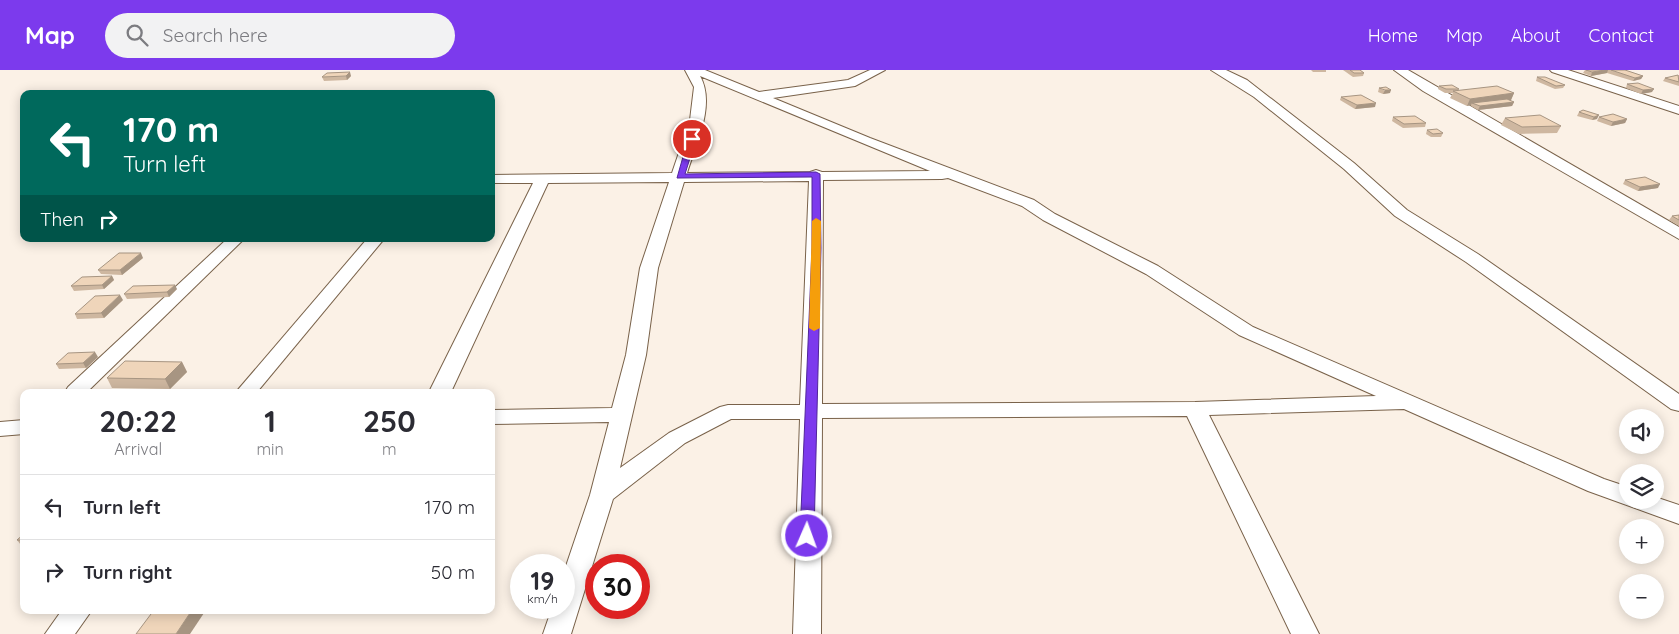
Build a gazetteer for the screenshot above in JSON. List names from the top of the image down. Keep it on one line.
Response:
{"page":{"header":"Map","search":"Search here","nav":["Home","Map","About","Contact"],"turn":["170 m","Turn left"],"then":"Then","eta":["20:22","Arrival","1","min","250","m"],"map_buttons":["+","−"],"list":[{"name":"Turn left","value":"170 m"},{"name":"Turn right","value":"50 m"}],"speed":"19 km/h","limit":"30"}}
